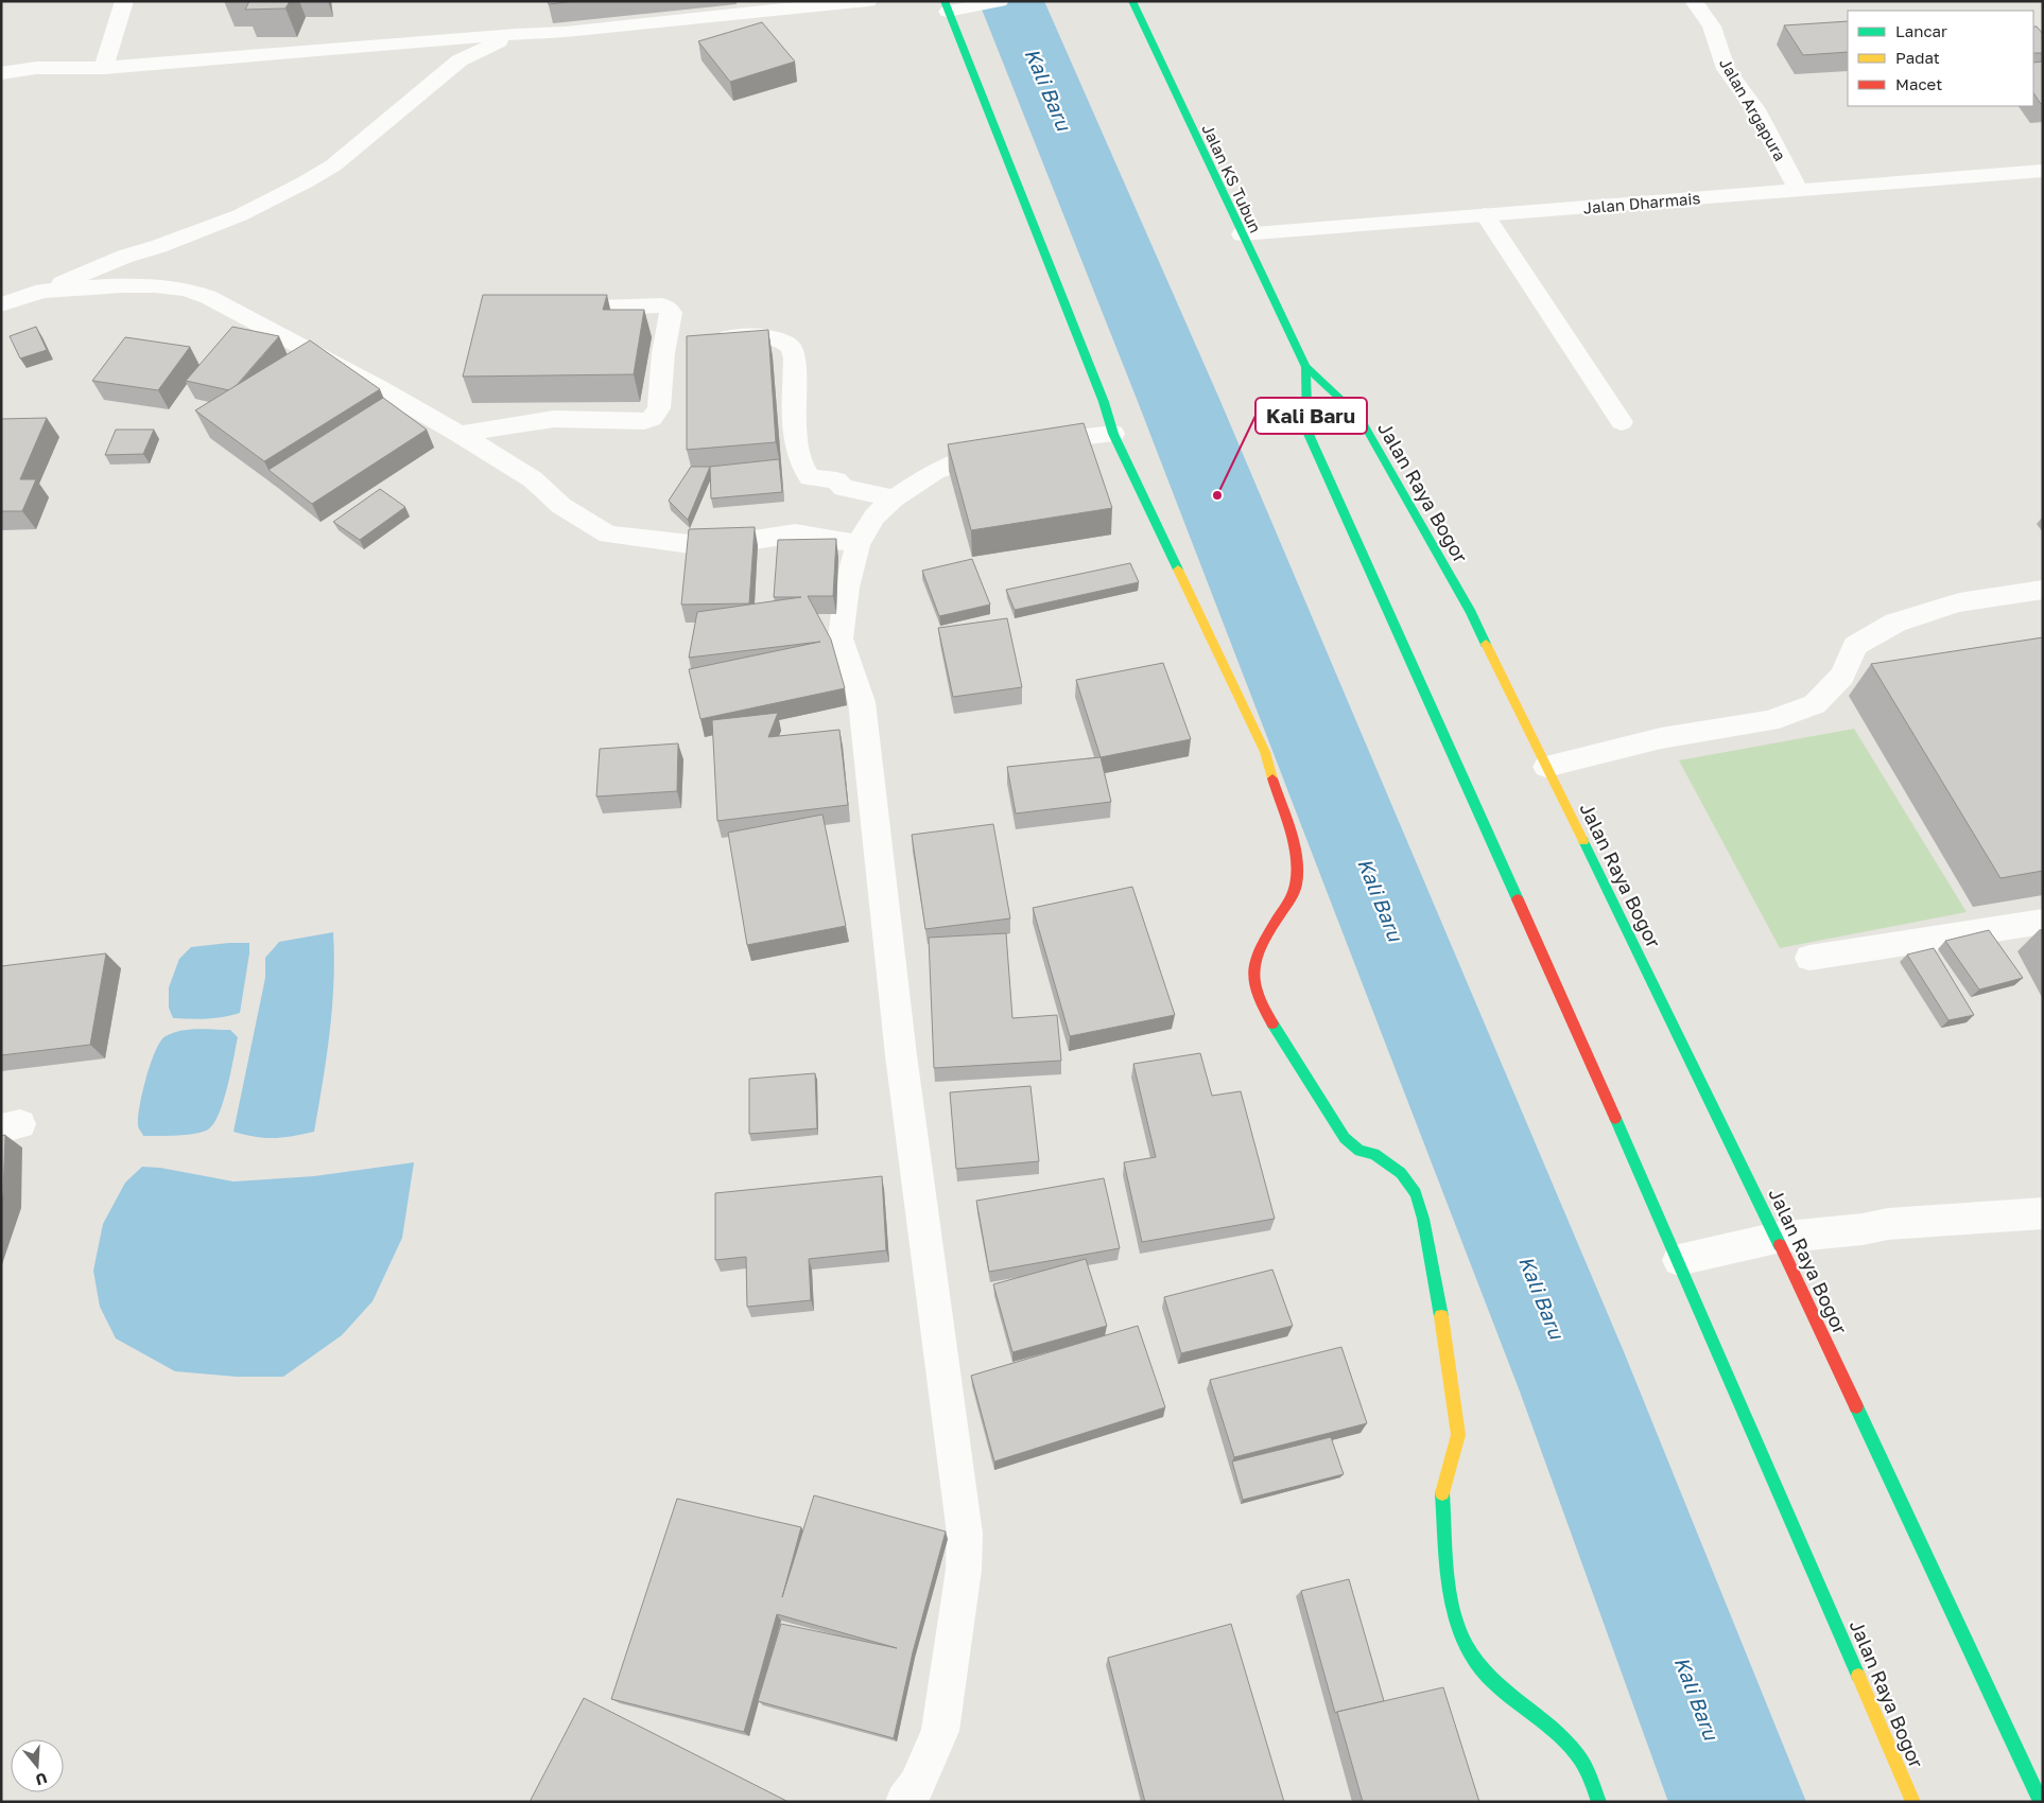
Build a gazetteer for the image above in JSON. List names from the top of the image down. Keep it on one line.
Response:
{"streets":{"main road":["Jalan KS Tubun","Jalan Raya Bogor"],"street":["Jalan Argapura","Jalan Dharmais"]},"crossings":[["Jalan Argapura","Jalan Dharmais"],["Jalan KS Tubun","Jalan Dharmais"],["Jalan KS Tubun","Jalan Raya Bogor"]],"water":["Kali Baru"],"places":["Kali Baru"],"legend":["Lancar","Padat","Macet"],"north":"bottom"}
